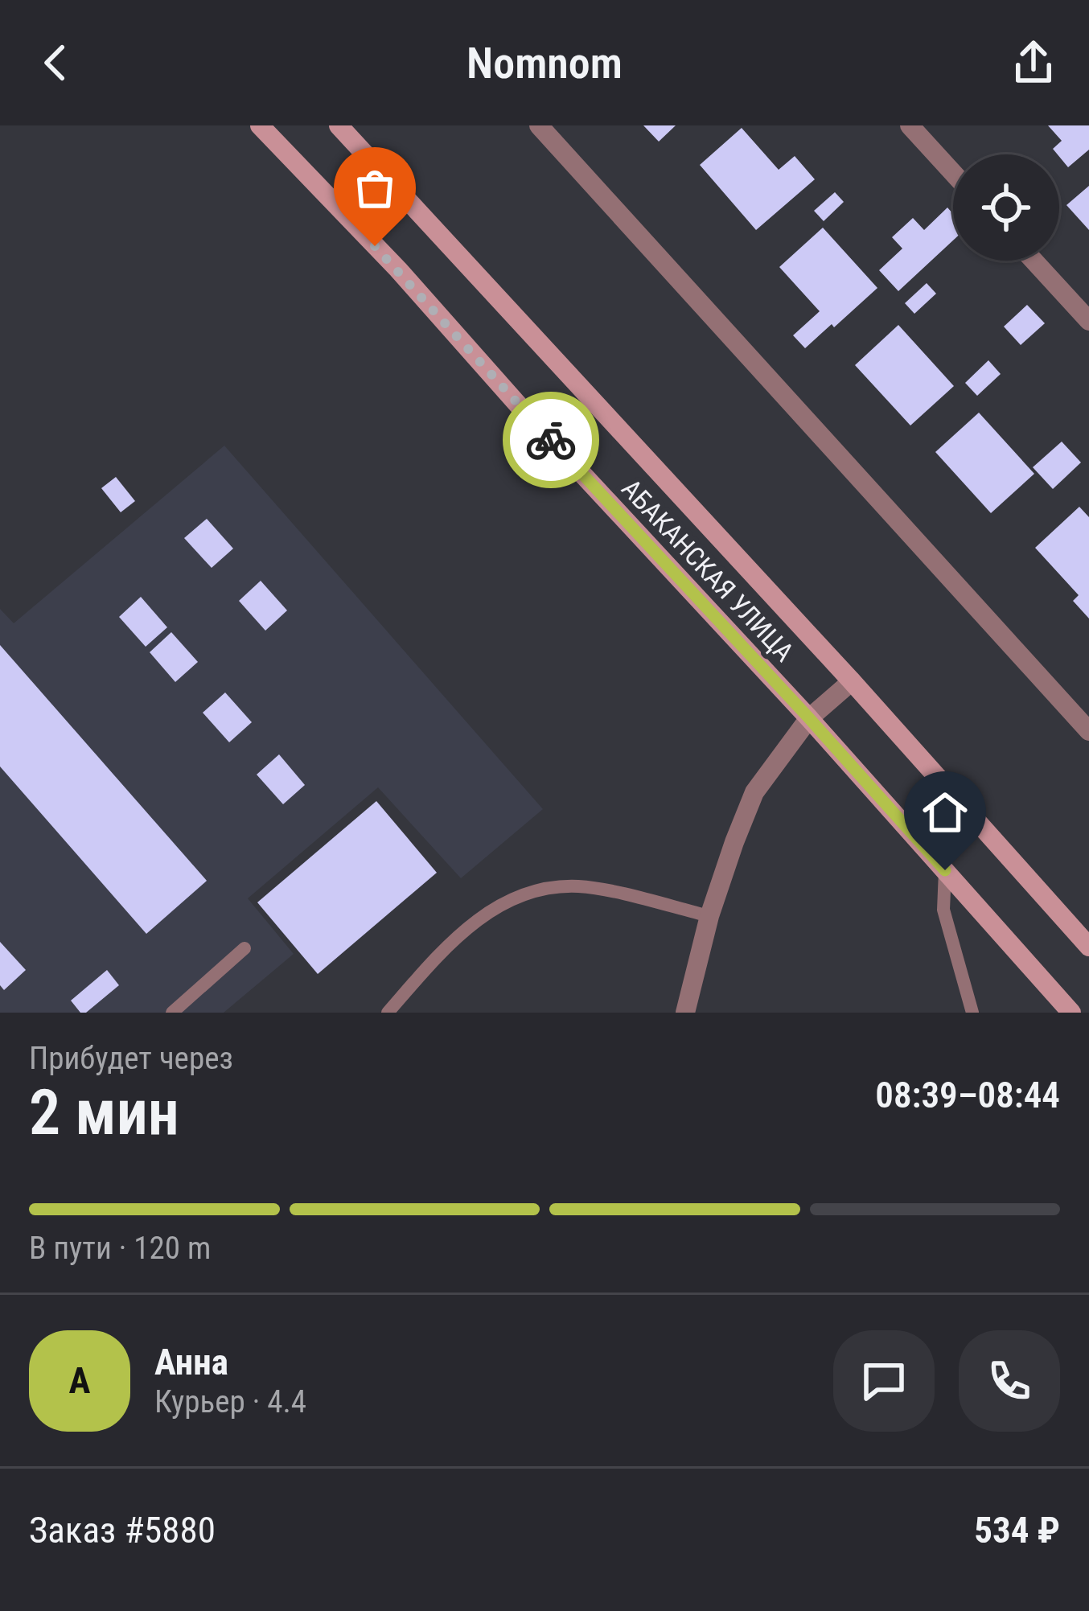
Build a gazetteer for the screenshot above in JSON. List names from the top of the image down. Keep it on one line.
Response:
{"streets":{"main road":["АБАКАНСКАЯ УЛИЦА"]},"page":{"header":"Nomnom","heading":["2 мин","Прибудет через","08:39–08:44"],"panel":["Анна","Курьер · 4.4","Заказ #5880","534 ₽"],"bar":"В пути · 120 m","round":"А"}}
